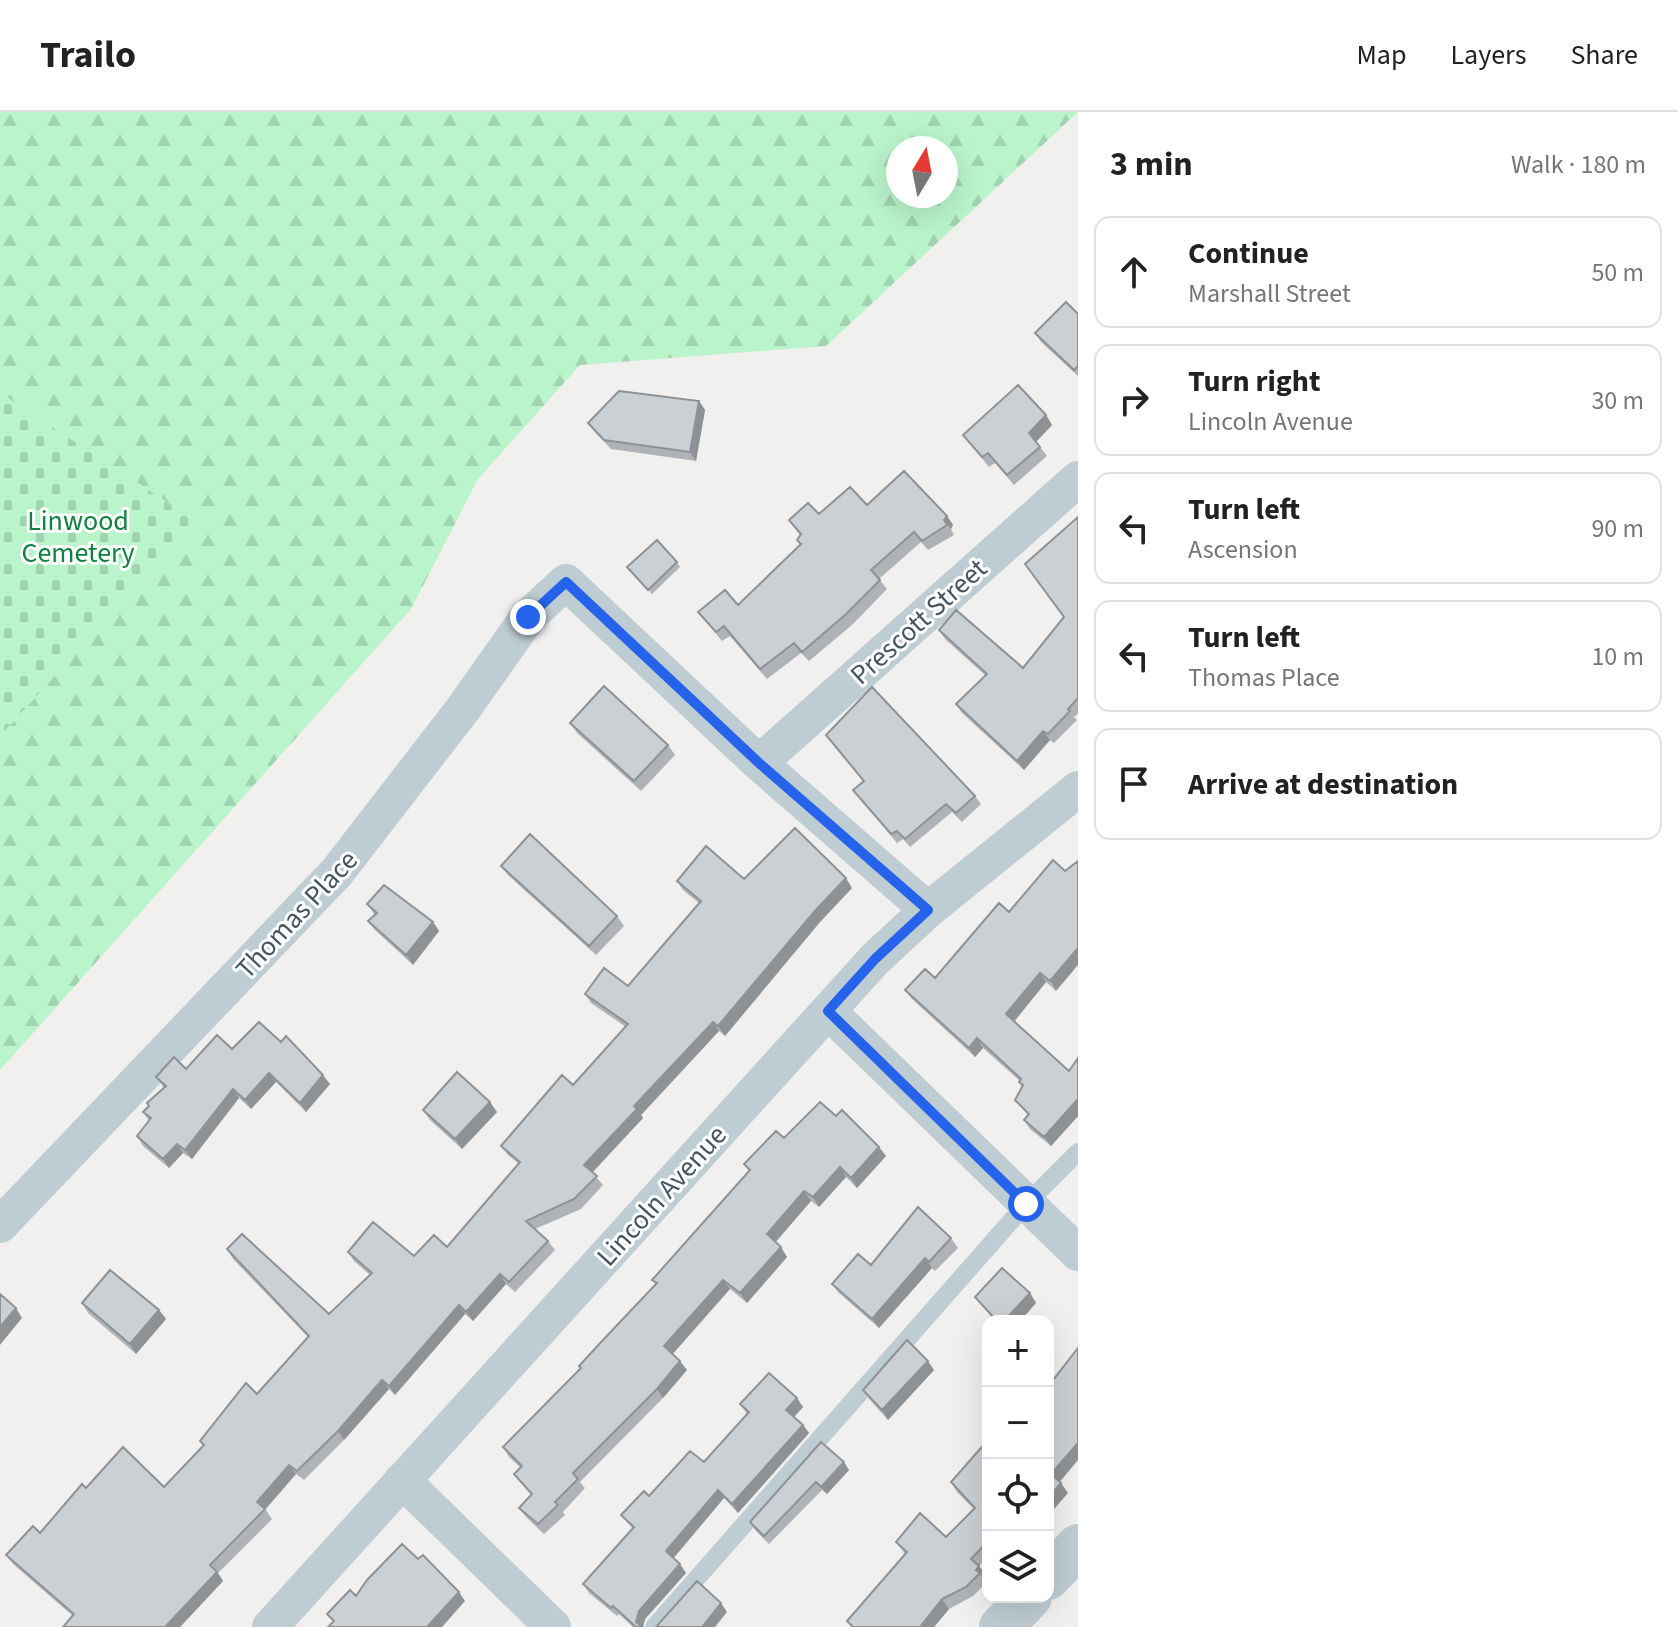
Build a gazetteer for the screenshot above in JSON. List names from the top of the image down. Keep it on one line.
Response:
{"streets":{"street":["Prescott Street","Thomas Place","Lincoln Avenue"]},"crossings":[["Prescott Street","Thomas Place"]],"parks":["Linwood Cemetery"],"north":"top","page":{"header":"Trailo","nav":["Map","Layers","Share"],"heading":["3 min","Walk · 180 m"],"list":[["Continue","Marshall Street","50 m"],["Turn right","Lincoln Avenue","30 m"],["Turn left","Ascension","90 m"],["Turn left","Thomas Place","10 m"],"Arrive at destination"],"map_buttons":["+","−"]}}
